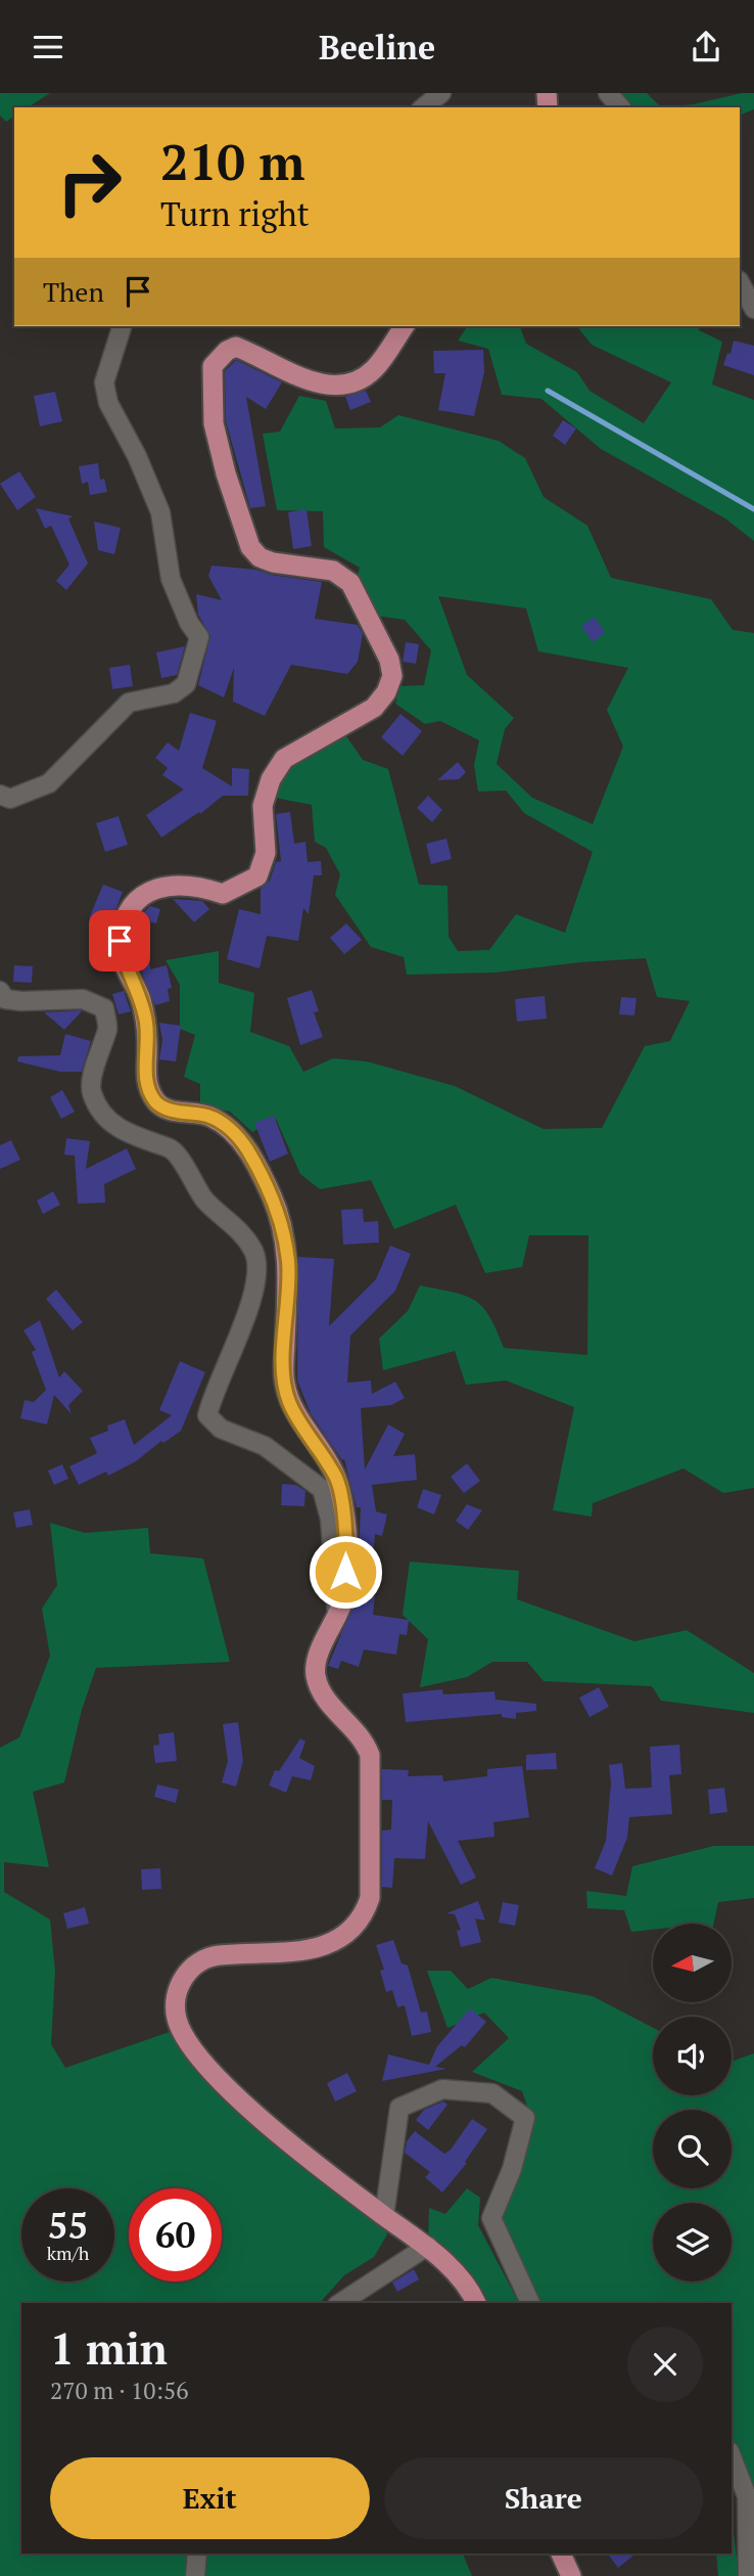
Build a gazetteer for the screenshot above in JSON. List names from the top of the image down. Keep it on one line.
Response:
{"north":"left","page":{"header":"Beeline","turn":["210 m","Turn right"],"then":"Then","speed":"55 km/h","limit":"60","heading":["1 min","270 m · 10:56"],"buttons":["Exit","Share"]}}
